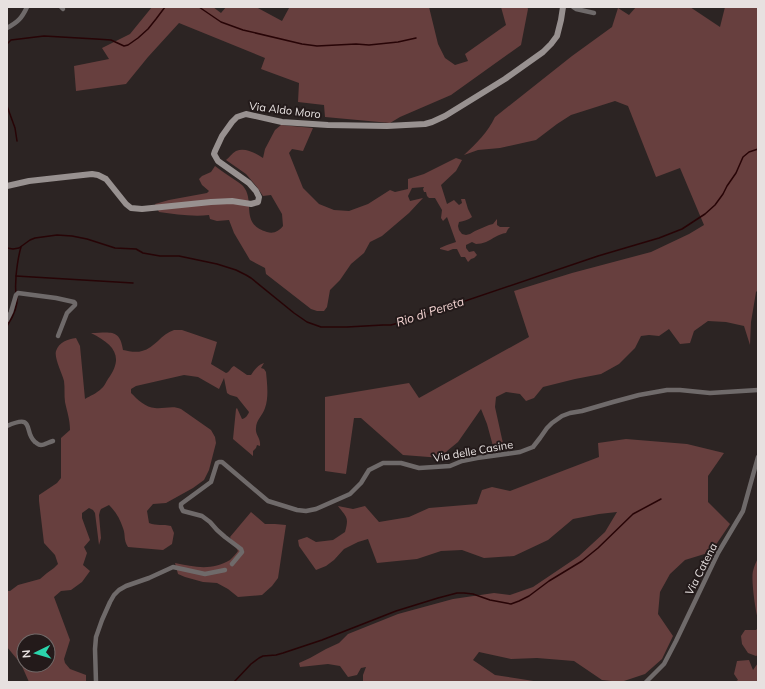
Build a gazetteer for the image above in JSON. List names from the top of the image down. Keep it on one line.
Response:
{"streets":{"main road":["Via Aldo Moro"],"street":["Via delle Casine","Via Catena"]},"water":["Rio di Pereta"],"north":"left"}
